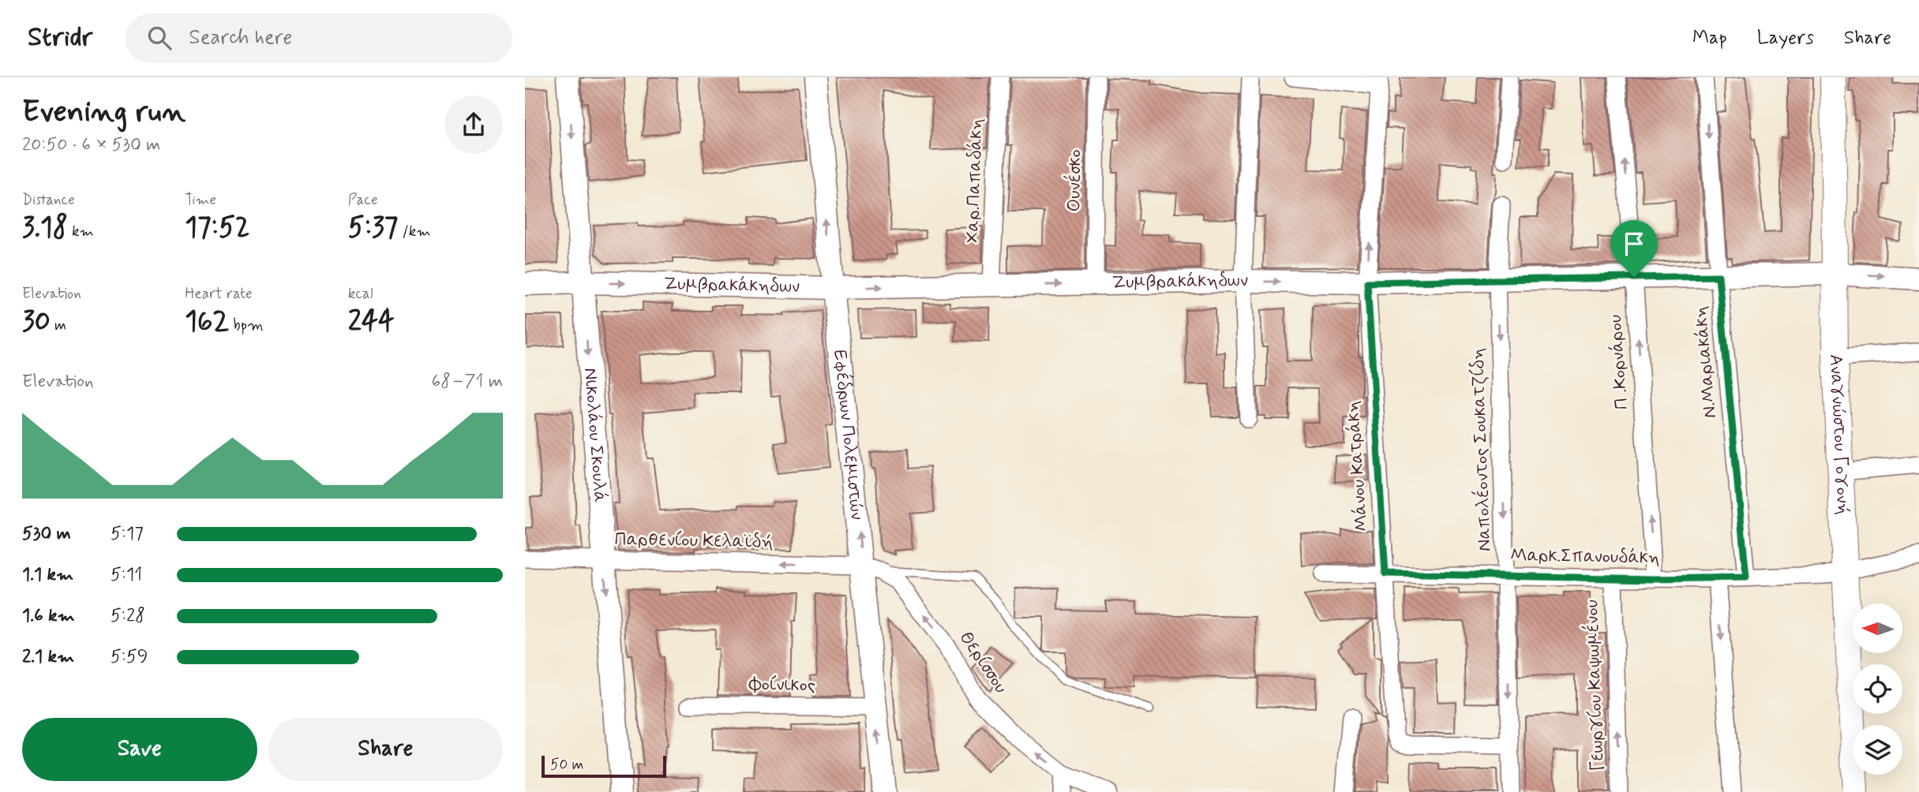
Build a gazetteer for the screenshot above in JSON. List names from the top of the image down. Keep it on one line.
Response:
{"streets":{"main road":["Αναγνώστου Γογονή"],"street":["Χαρ.Παπαδάκη","Ουνέσκο","Ζυμβρακάκηδων","Π .Κορνάρου","Ν.Μαριακάκη","Νικολάου Σκουλά","Εφέδρων Πολεμιστών","Ναπολέοντος Σουκατζίδη","Μάνου Κατράκη","Παρθενίου Κελαϊδή","Μαρκ.Σπανουδάκη","Θερίσσου","Φοίνικος","Γεωργίου Καψωμένου"]},"crossings":[["Χαρ.Παπαδάκη","Ζυμβρακάκηδων"],["Ουνέσκο","Ζυμβρακάκηδων"],["Ζυμβρακάκηδων","Π .Κορνάρου"],["Ζυμβρακάκηδων","Ν.Μαριακάκη"],["Ζυμβρακάκηδων","Νικολάου Σκουλά"],["Ζυμβρακάκηδων","Εφέδρων Πολεμιστών"],["Ζυμβρακάκηδων","Αναγνώστου Γογονή"],["Ζυμβρακάκηδων","Ναπολέοντος Σουκατζίδη"],["Ζυμβρακάκηδων","Μάνου Κατράκη"],["Π .Κορνάρου","Μαρκ.Σπανουδάκη"],["Ν.Μαριακάκη","Μαρκ.Σπανουδάκη"],["Νικολάου Σκουλά","Παρθενίου Κελαϊδή"],["Εφέδρων Πολεμιστών","Παρθενίου Κελαϊδή"],["Εφέδρων Πολεμιστών","Θερίσσου"],["Εφέδρων Πολεμιστών","Φοίνικος"],["Αναγνώστου Γογονή","Μαρκ.Σπανουδάκη"],["Ναπολέοντος Σουκατζίδη","Μάνου Κατράκη"],["Ναπολέοντος Σουκατζίδη","Μαρκ.Σπανουδάκη"],["Μάνου Κατράκη","Μαρκ.Σπανουδάκη"],["Παρθενίου Κελαϊδή","Θερίσσου"],["Μαρκ.Σπανουδάκη","Γεωργίου Καψωμένου"]],"one_way":["Ζυμβρακάκηδων","Π .Κορνάρου","Ν.Μαριακάκη","Νικολάου Σκουλά","Εφέδρων Πολεμιστών","Ναπολέοντος Σουκατζίδη","Παρθενίου Κελαϊδή","Θερίσσου"],"scale_bar":"50 m","north":"left","page":{"header":"Stridr","search":"Search here","nav":["Map","Layers","Share"],"heading":["Evening run","20:50 · 6 × 530 m"],"stats":[["Distance","3.18 km"],["Time","17:52"],["Pace","5:37 /km"],["Elevation","30 m"],["Heart rate","162 bpm"],["kcal","244"]],"chart":["Elevation","68–71 m"],"list":[{"name":"530 m","note":"5:17"},{"name":"1.1 km","note":"5:11"},{"name":"1.6 km","note":"5:28"},{"name":"2.1 km","note":"5:59"}],"buttons":["Save","Share"],"scale":"50 m"}}
